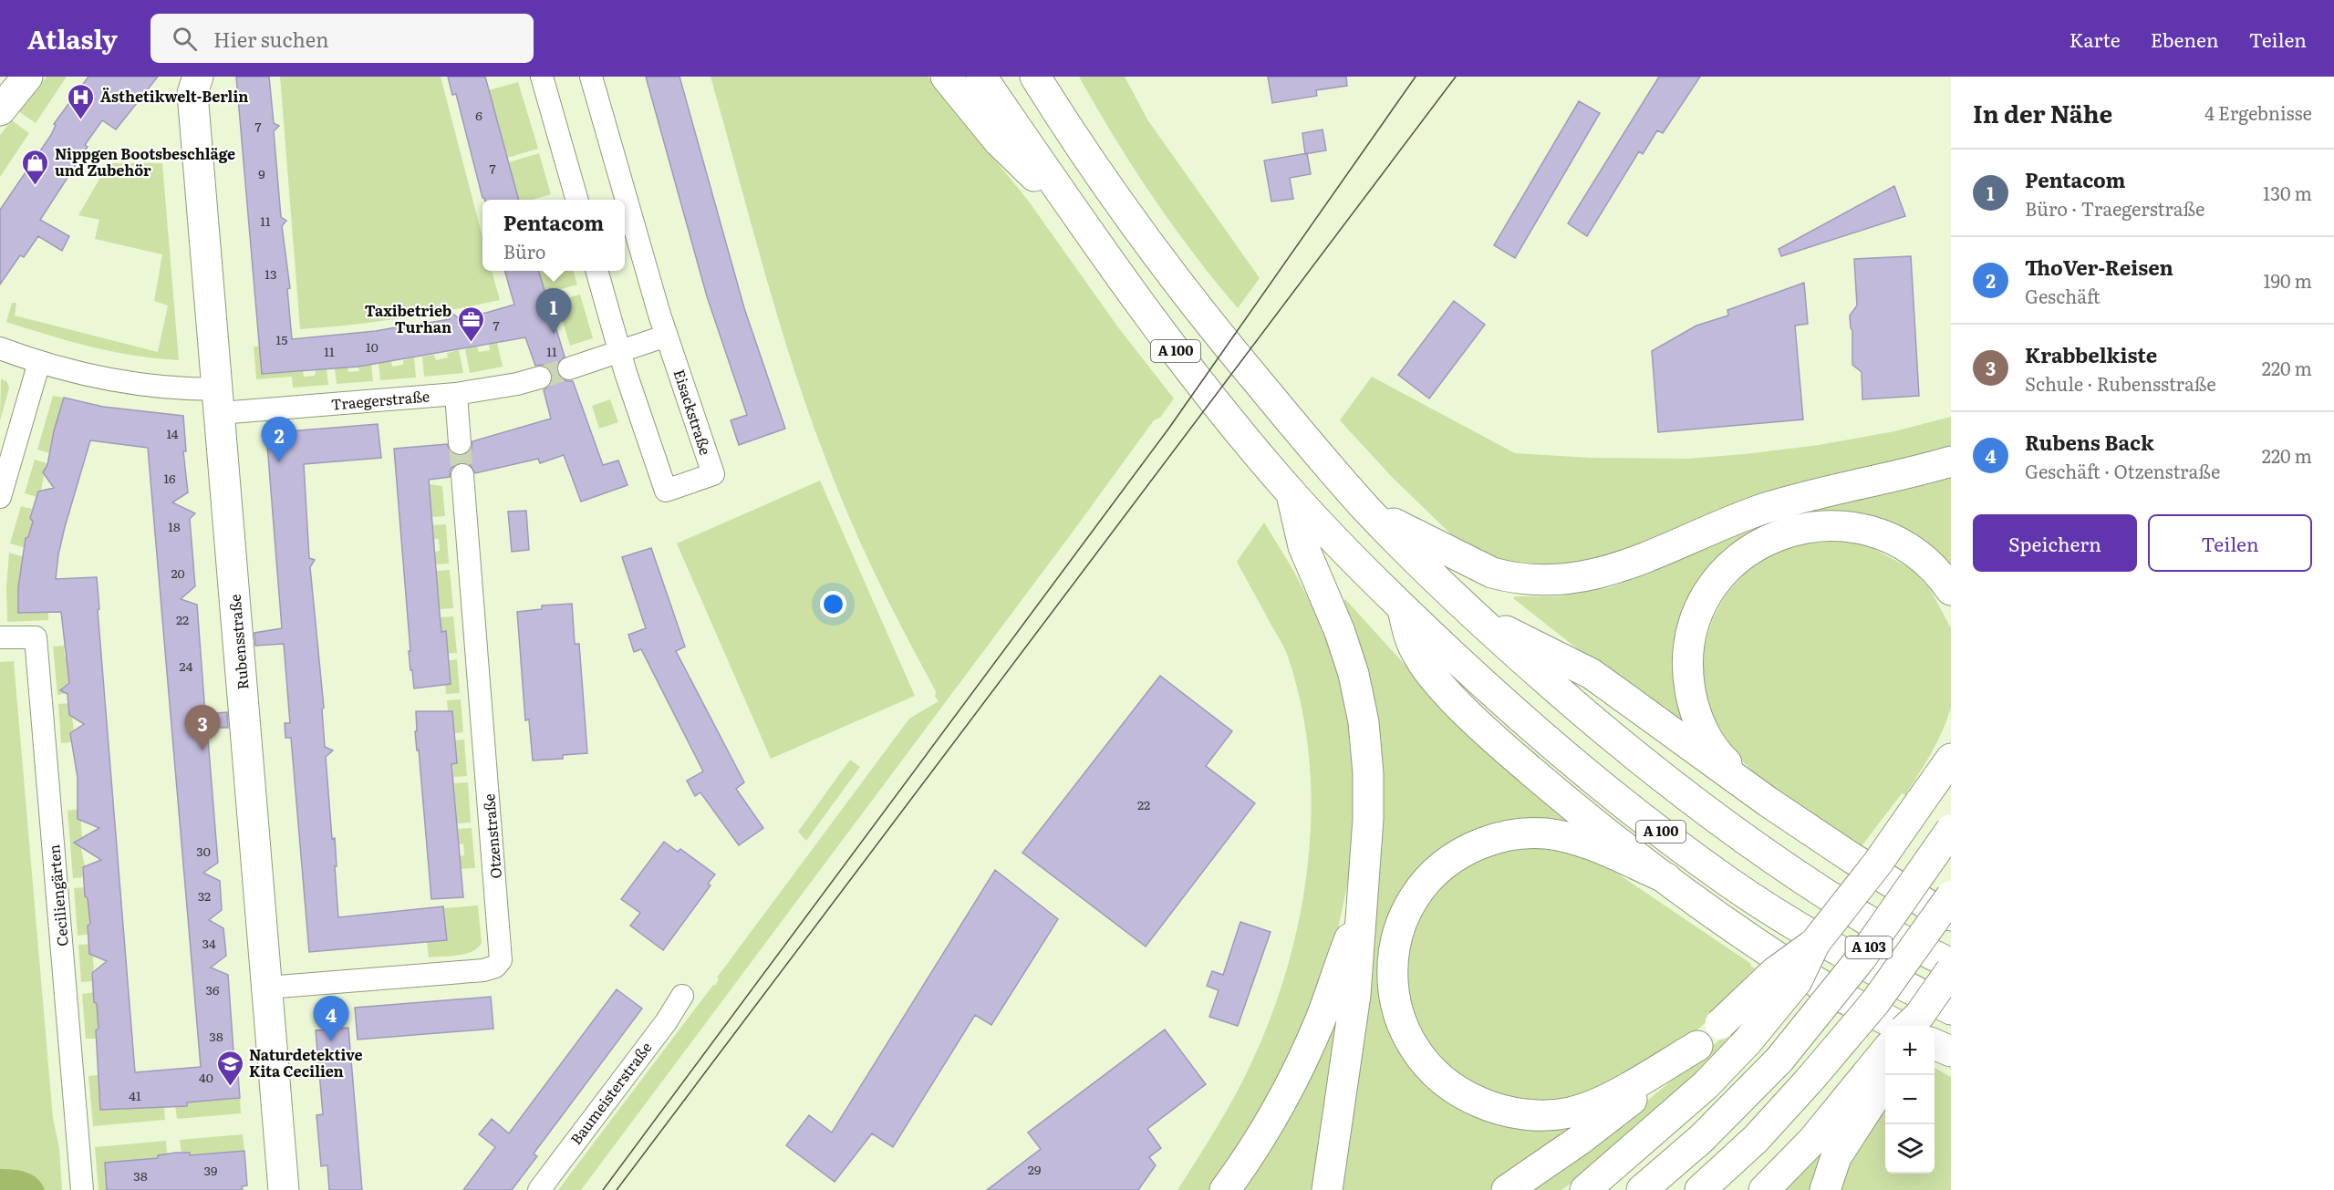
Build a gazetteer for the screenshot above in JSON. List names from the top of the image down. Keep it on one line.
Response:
{"streets":{"main road":["A 100","Rubensstraße","A 103"],"street":["Traegerstraße","Eisackstraße","Otzenstraße","Ceciliengärten","Baumeisterstraße"]},"crossings":[["Traegerstraße","Rubensstraße"],["Rubensstraße","Otzenstraße"]],"places":{"hospital":["Ästhetikwelt-Berlin"],"shop":["Nippgen Bootsbeschläge und Zubehör"],"office":["Taxibetrieb Turhan"],"school or university":["Naturdetektive Kita Cecilien"]},"house_numbers":["6","7","7","9","11","13","7","15","10","11","11","14","16","18","20","22","24","22","30","32","34","36","38","40","41","29","39","38"],"page":{"header":"Atlasly","search":"Hier suchen","nav":["Karte","Ebenen","Teilen"],"heading":["In der Nähe","4 Ergebnisse"],"list":[{"mark":"1","name":"Pentacom","note":"Büro · Traegerstraße","value":"130 m"},{"mark":"2","name":"ThoVer-Reisen","note":"Geschäft","value":"190 m"},{"mark":"3","name":"Krabbelkiste","note":"Schule · Rubensstraße","value":"220 m"},{"mark":"4","name":"Rubens Back","note":"Geschäft · Otzenstraße","value":"220 m"}],"popup":["Pentacom","Büro"],"pins":["1","2","3","4"],"buttons":["Speichern","Teilen"],"map_buttons":["+","−"]}}
